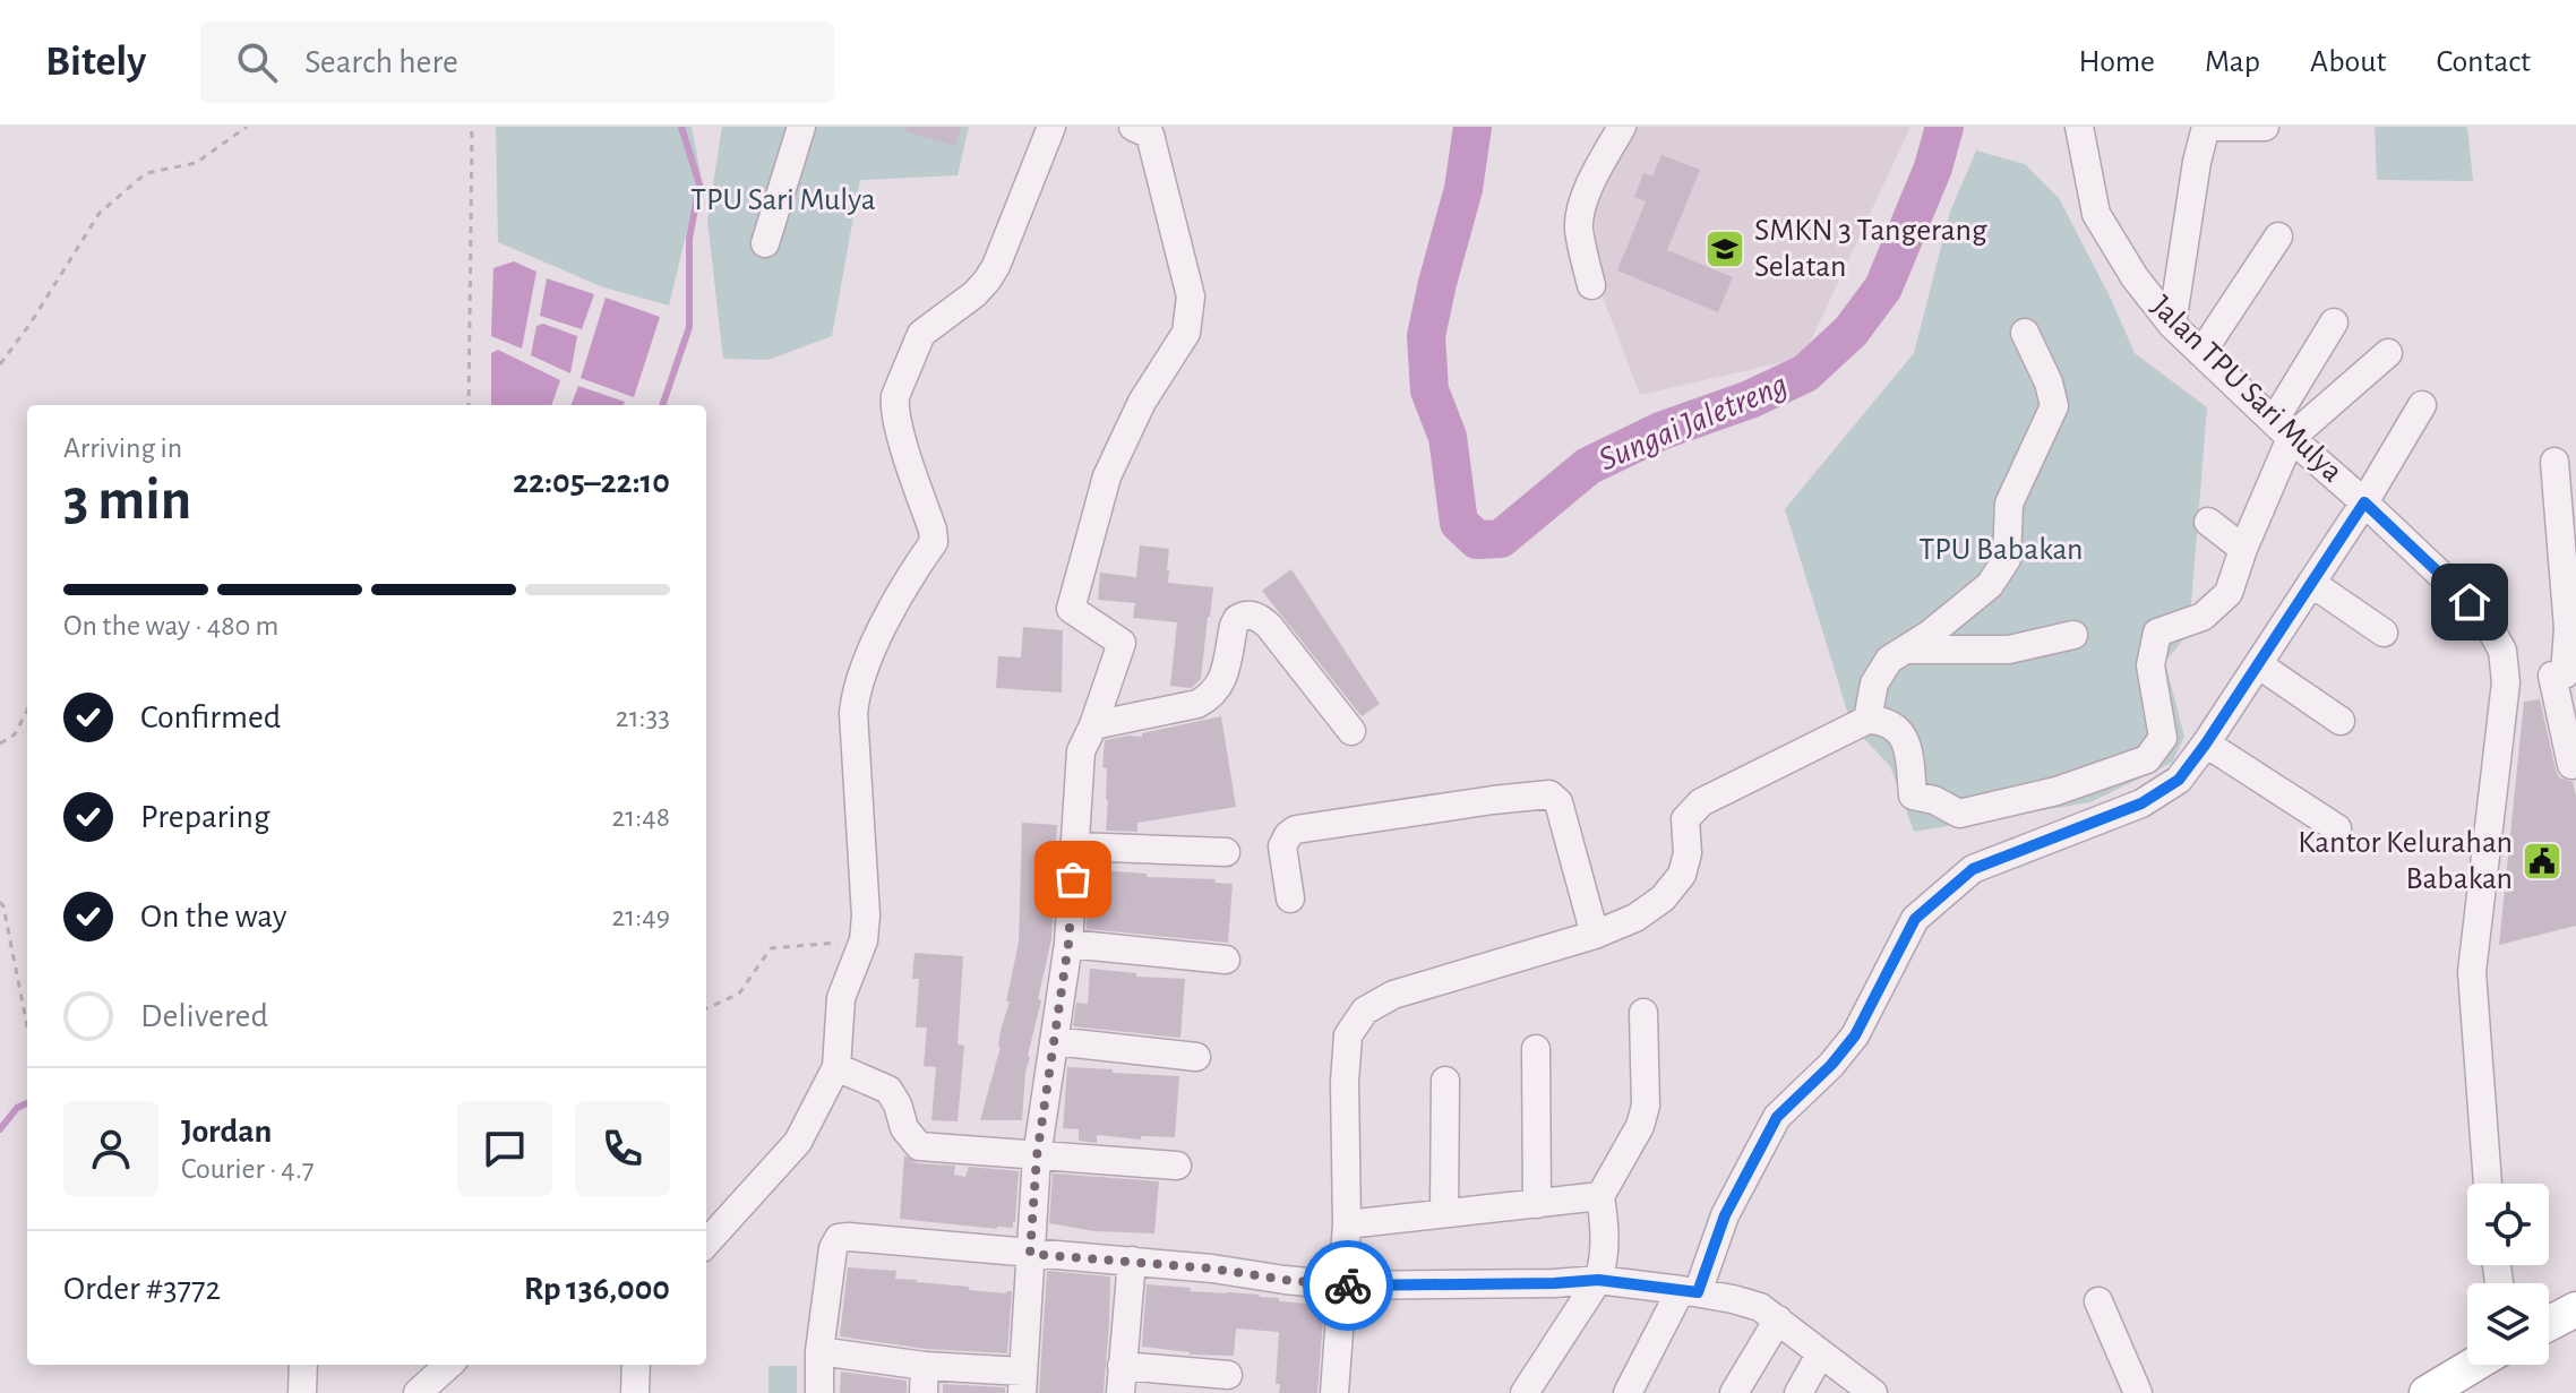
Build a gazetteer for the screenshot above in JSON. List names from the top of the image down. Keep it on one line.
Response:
{"streets":{"street":["Jalan TPU Sari Mulya"]},"water":["Sungai Jaletreng"],"parks":["TPU Sari Mulya","TPU Babakan"],"places":{"school or university":["SMKN 3 Tangerang Selatan"],"public building":["Kantor Kelurahan Babakan"]},"page":{"header":"Bitely","search":"Search here","nav":["Home","Map","About","Contact"],"heading":["3 min","Arriving in","22:05–22:10"],"panel":["Jordan","Courier · 4.7","Order #3772","Rp 136,000"],"bar":"On the way · 480 m","list":[["Confirmed","21:33"],["Preparing","21:48"],["On the way","21:49"],"Delivered"]}}
